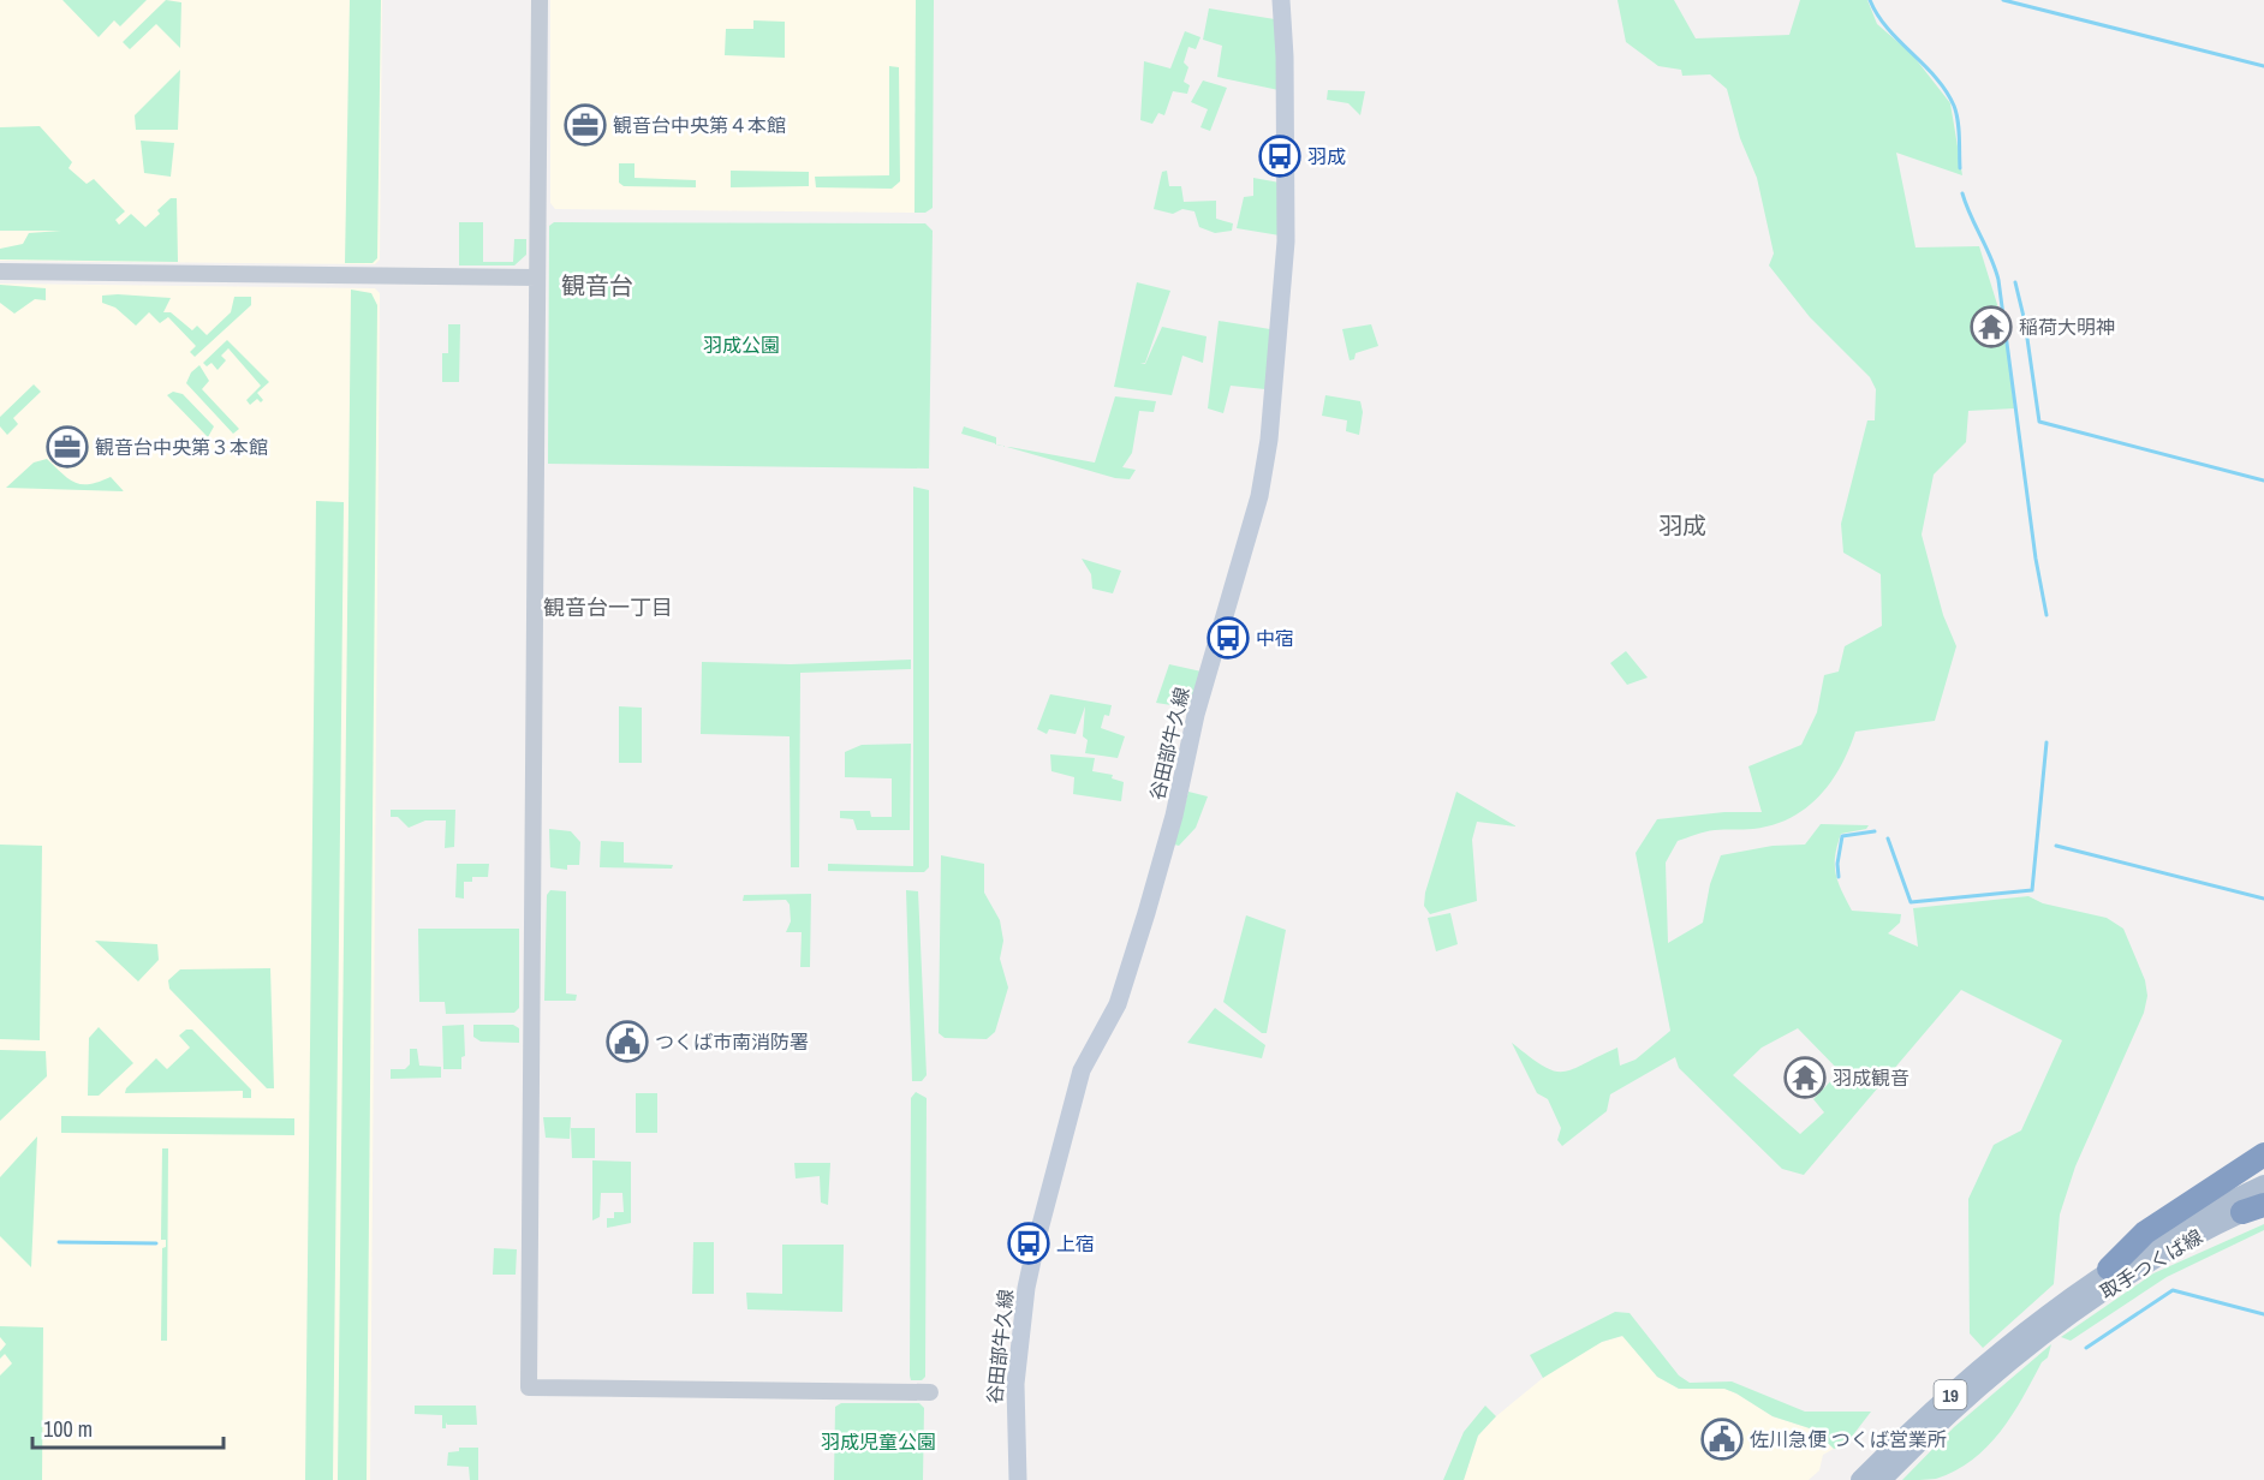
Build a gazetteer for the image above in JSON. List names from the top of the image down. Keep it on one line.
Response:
{"streets":{"main road":["谷田部牛久線","取手つくば線","19"]},"districts":["観音台","羽成","観音台一丁目"],"parks":["羽成公園","羽成児童公園"],"places":{"office":["観音台中央第４本館","観音台中央第３本館"],"bus stop":["羽成","中宿","上宿"],"temple":["稲荷大明神","羽成観音"],"public building":["つくば市南消防署","佐川急便 つくば営業所"]},"scale_bar":"100 m"}
